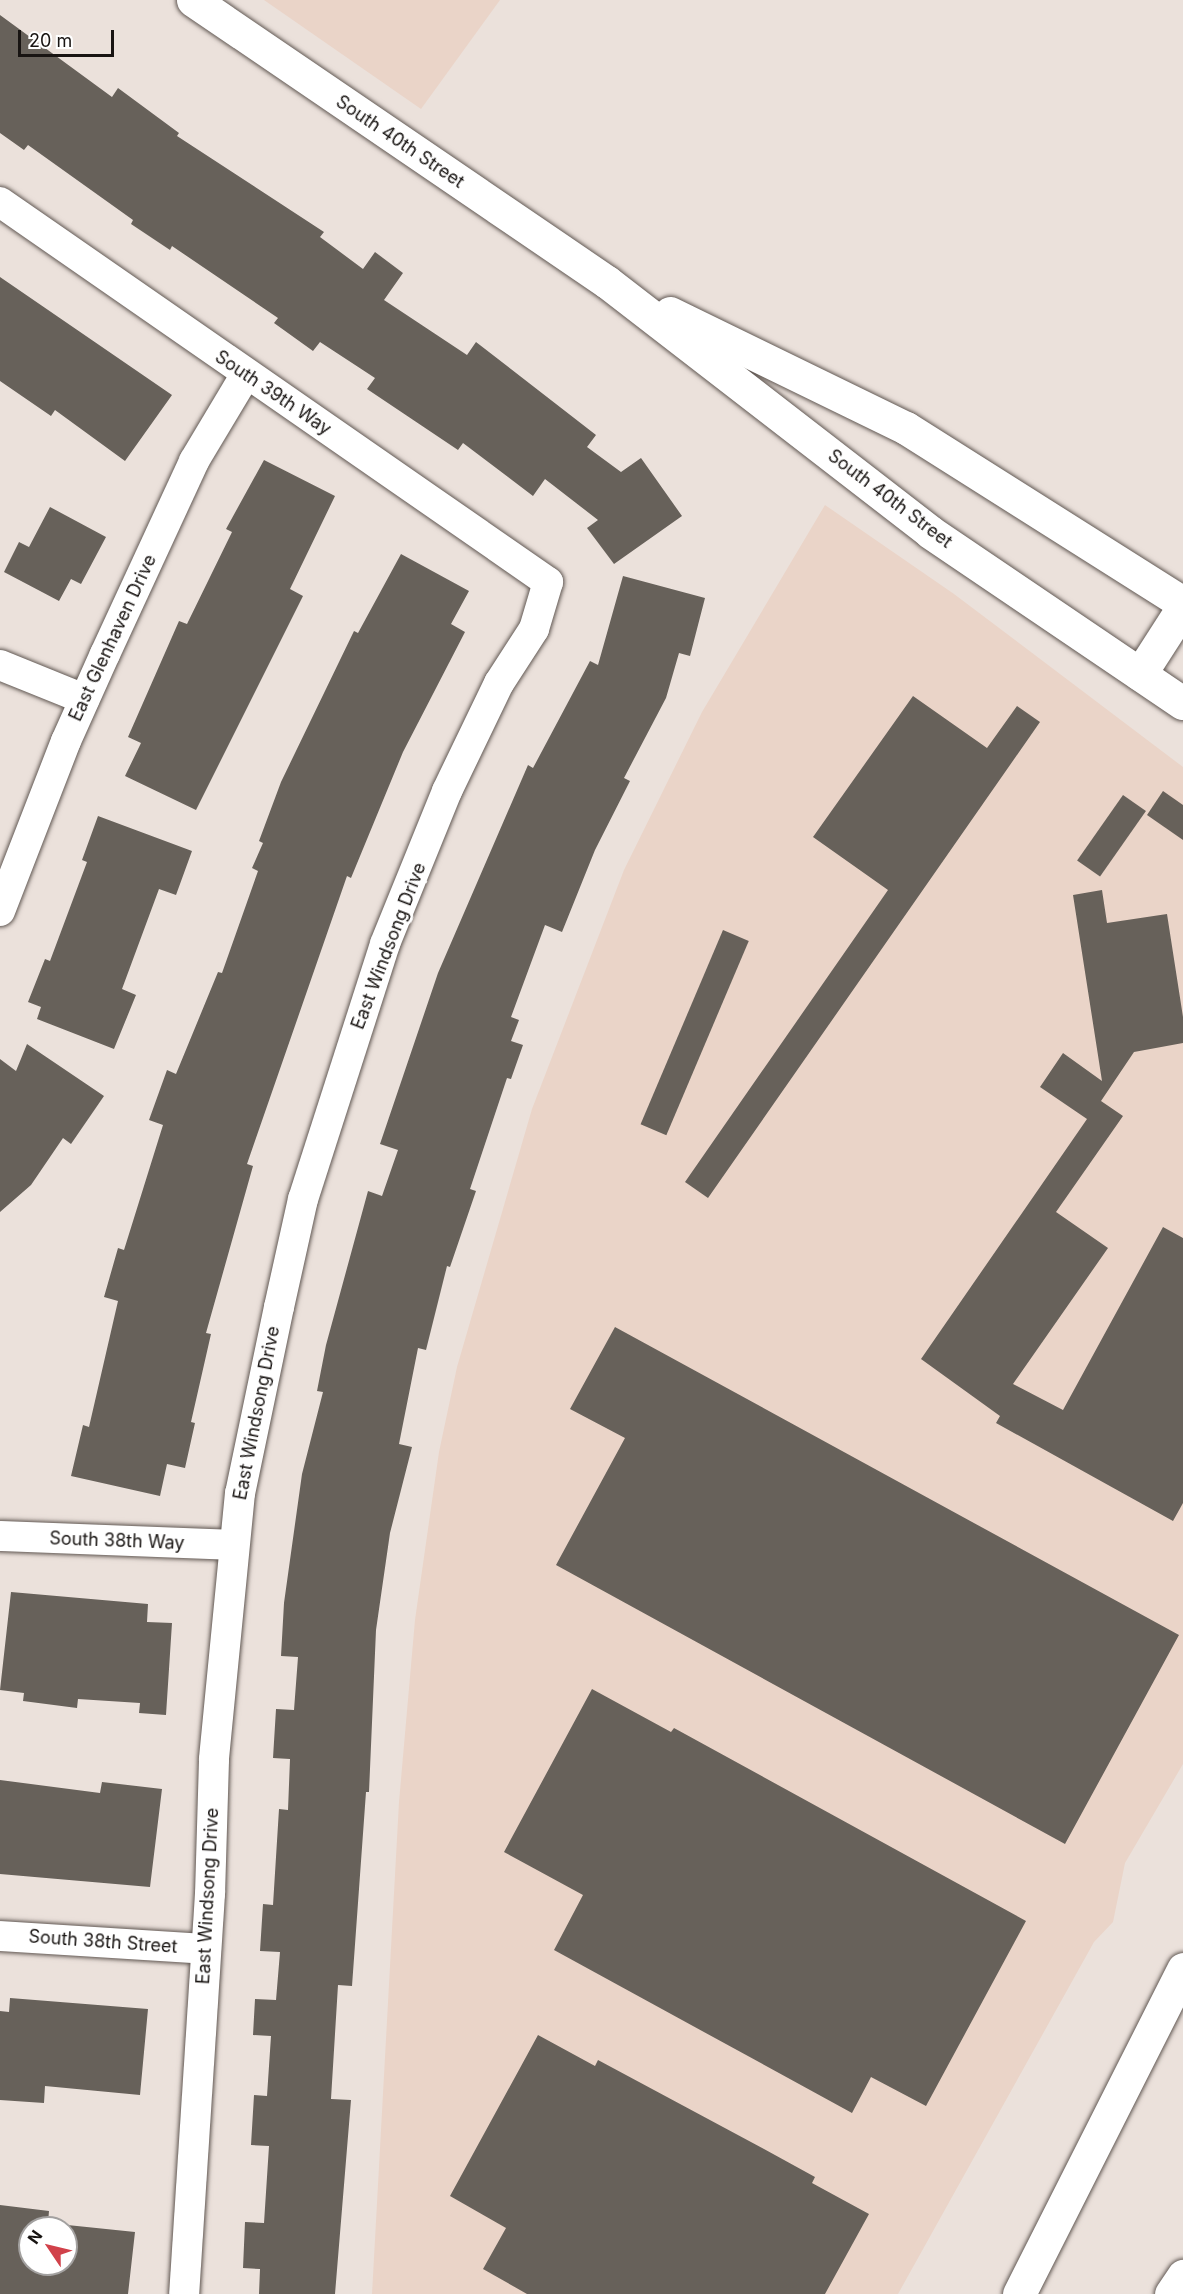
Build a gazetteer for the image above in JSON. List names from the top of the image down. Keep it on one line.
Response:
{"streets":{"main road":["South 40th Street"],"street":["South 39th Way","East Glenhaven Drive","East Windsong Drive","South 38th Way","South 38th Street"]},"crossings":[["South 39th Way","East Glenhaven Drive"],["South 39th Way","East Windsong Drive"],["East Windsong Drive","South 38th Way"],["East Windsong Drive","South 38th Street"]],"scale_bar":"20 m","north":"top left"}
